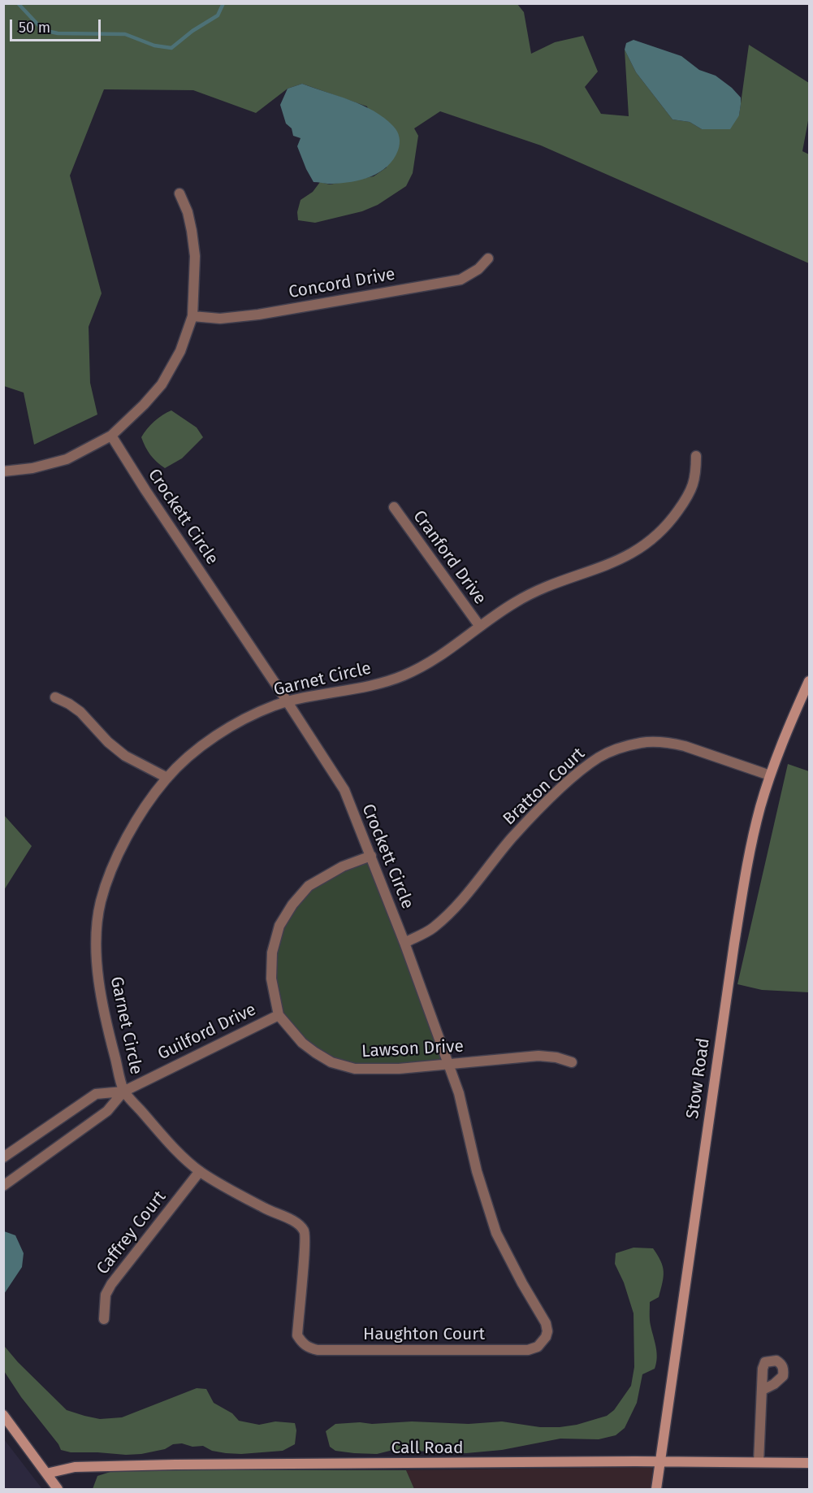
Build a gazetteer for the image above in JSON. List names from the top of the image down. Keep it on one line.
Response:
{"streets":{"street":["Concord Drive","Crockett Circle","Cranford Drive","Garnet Circle","Bratton Court","Guilford Drive","Lawson Drive","Stow Road","Caffrey Court","Haughton Court","Call Road"]},"crossings":[["Crockett Circle","Garnet Circle"],["Crockett Circle","Bratton Court"],["Crockett Circle","Lawson Drive"],["Crockett Circle","Haughton Court"],["Cranford Drive","Garnet Circle"],["Garnet Circle","Guilford Drive"],["Garnet Circle","Caffrey Court"],["Garnet Circle","Haughton Court"],["Bratton Court","Stow Road"],["Guilford Drive","Lawson Drive"],["Stow Road","Call Road"]],"scale_bar":"50 m"}
